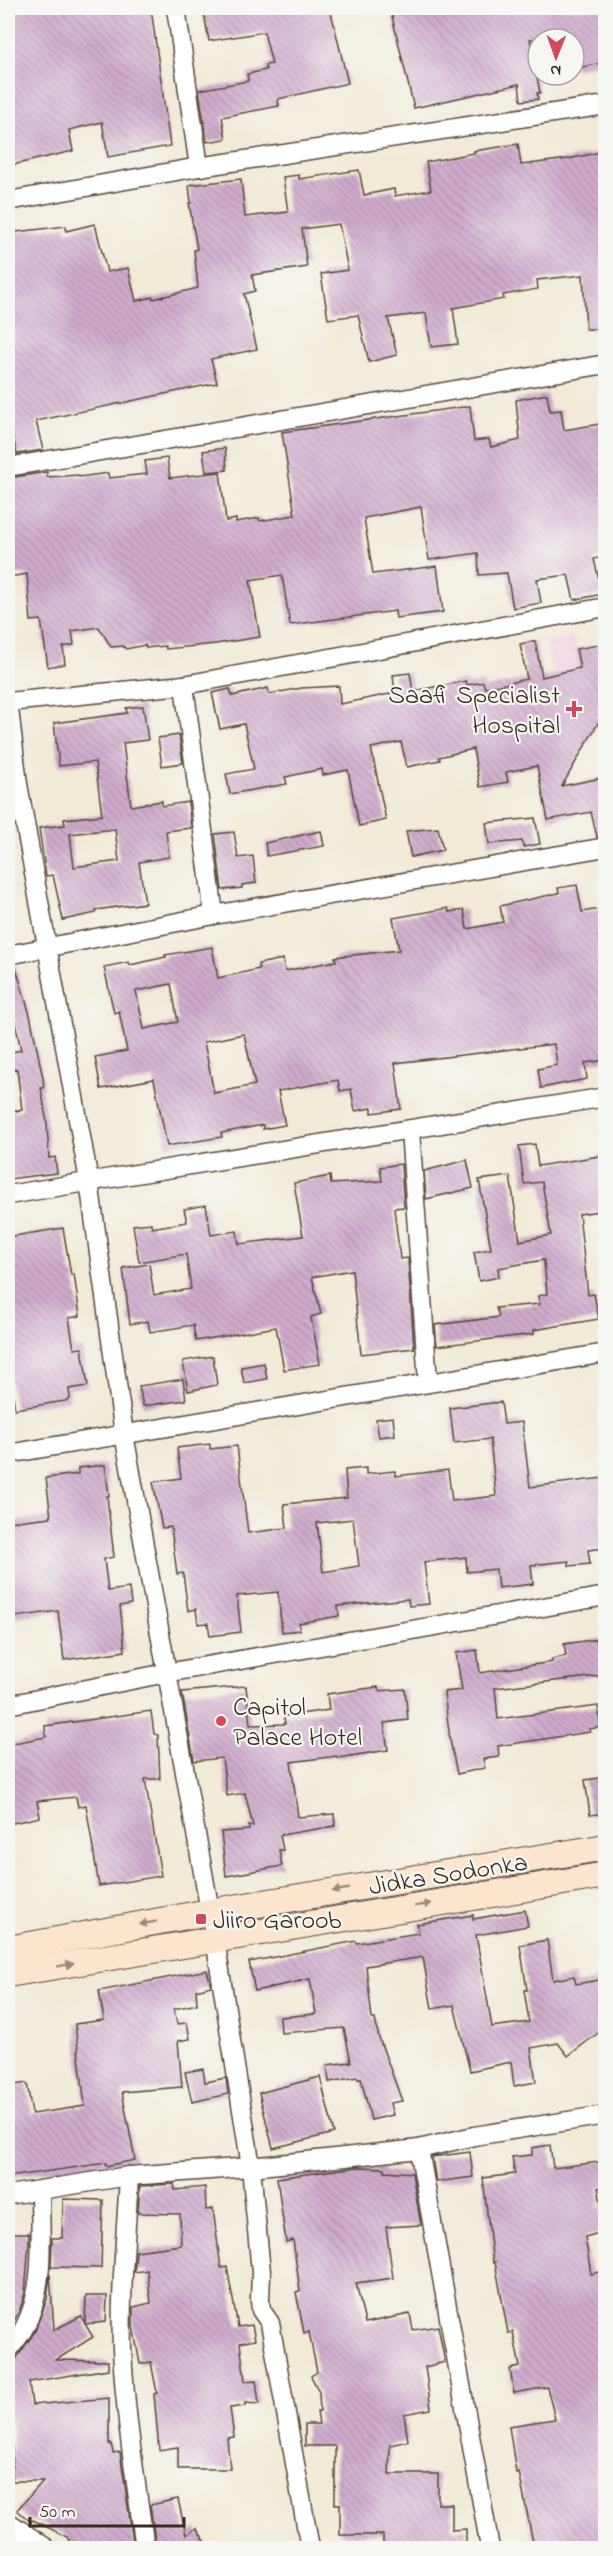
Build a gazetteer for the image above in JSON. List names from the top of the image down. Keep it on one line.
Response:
{"streets":{"main road":["Jidka Sodonka"]},"places":{"health":["Saafi Specialist Hospital"],"other":["Capitol Palace Hotel"],"transit":["Jiiro Garoob"]},"scale_bar":"50 m","north":"bottom"}
